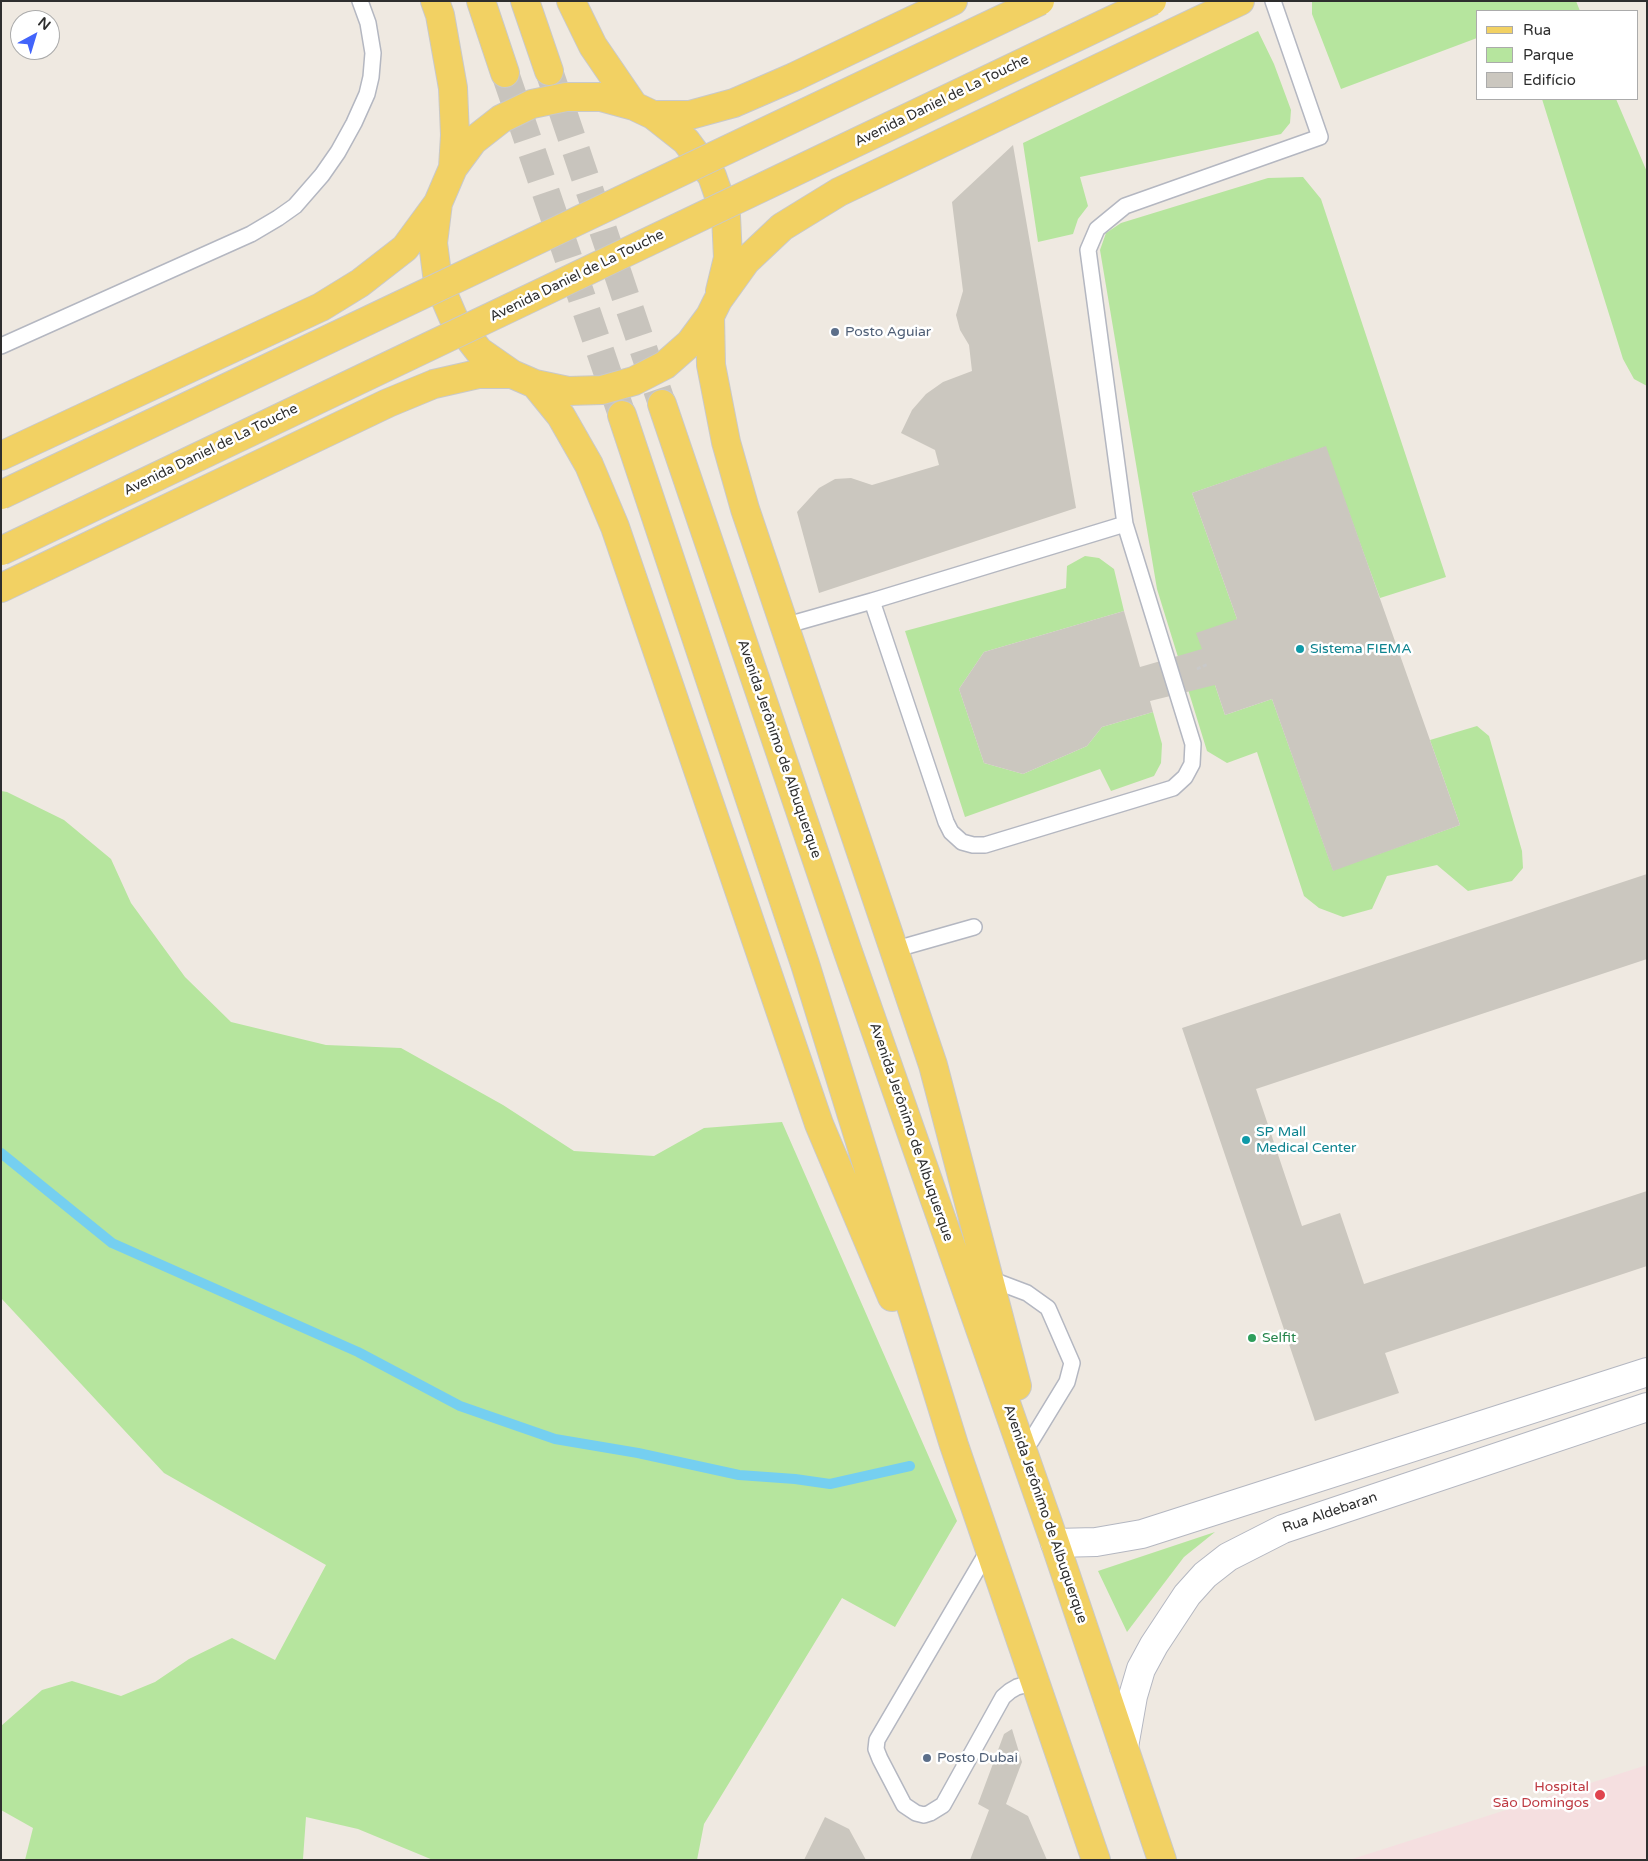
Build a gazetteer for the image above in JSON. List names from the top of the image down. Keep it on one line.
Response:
{"streets":{"main road":["Avenida Daniel de La Touche","Avenida Jerônimo de Albuquerque"],"street":["Rua Aldebaran"]},"crossings":[["Avenida Jerônimo de Albuquerque","Rua Aldebaran"]],"places":["Posto Aguiar","Sistema FIEMA","SP Mall Medical Center","Selfit","Posto Dubai","Hospital São Domingos"],"legend":["Rua","Parque","Edifício"],"north":"top right"}
